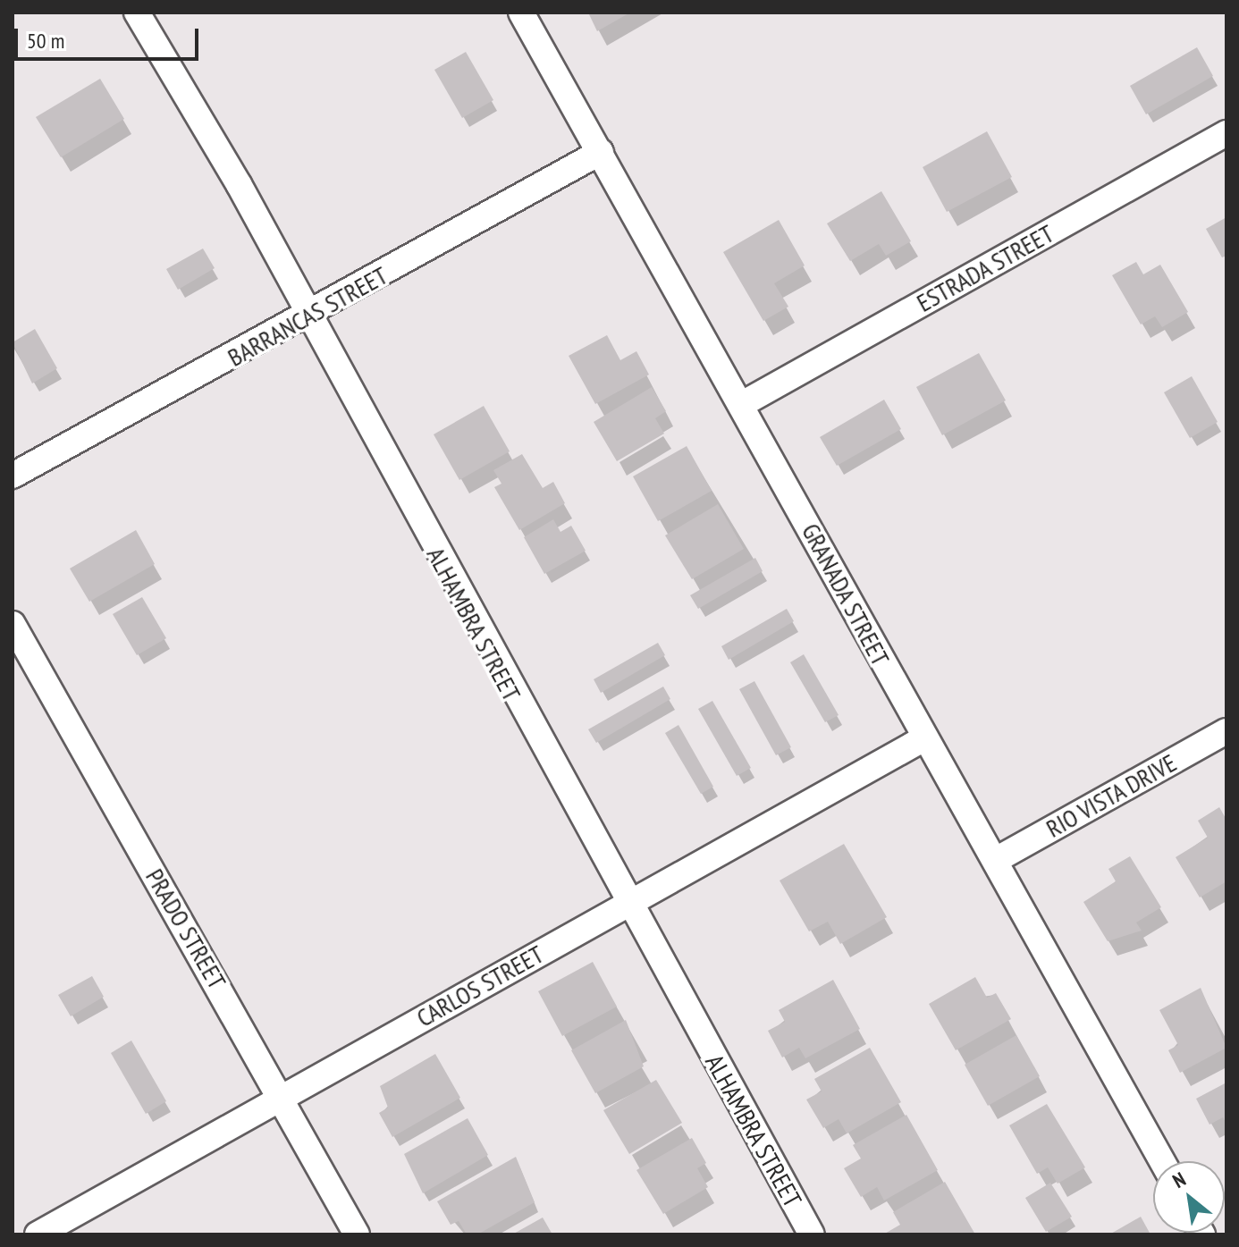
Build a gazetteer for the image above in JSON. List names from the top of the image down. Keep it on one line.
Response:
{"streets":{"street":["ESTRADA STREET","BARRANCAS STREET","GRANADA STREET","ALHAMBRA STREET","RIO VISTA DRIVE","PRADO STREET","CARLOS STREET"]},"crossings":[["ESTRADA STREET","GRANADA STREET"],["BARRANCAS STREET","GRANADA STREET"],["BARRANCAS STREET","ALHAMBRA STREET"],["GRANADA STREET","RIO VISTA DRIVE"],["GRANADA STREET","CARLOS STREET"],["ALHAMBRA STREET","CARLOS STREET"],["PRADO STREET","CARLOS STREET"]],"scale_bar":"50 m","north":"top left"}
